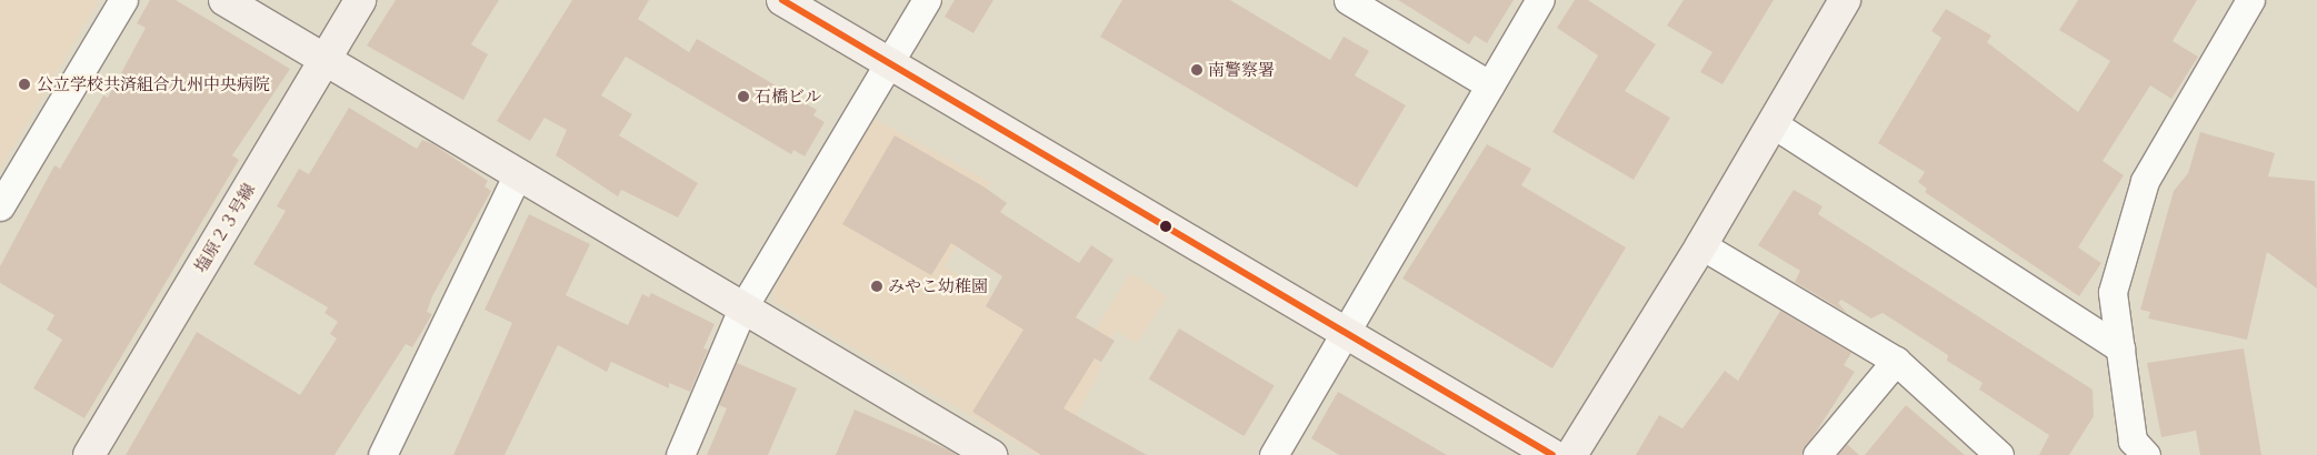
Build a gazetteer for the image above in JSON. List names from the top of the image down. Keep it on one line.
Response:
{"streets":{"street":["塩原２３号線"]},"places":["南警察署","公立学校共済組合九州中央病院","石橋ビル","みやこ幼稚園"]}
